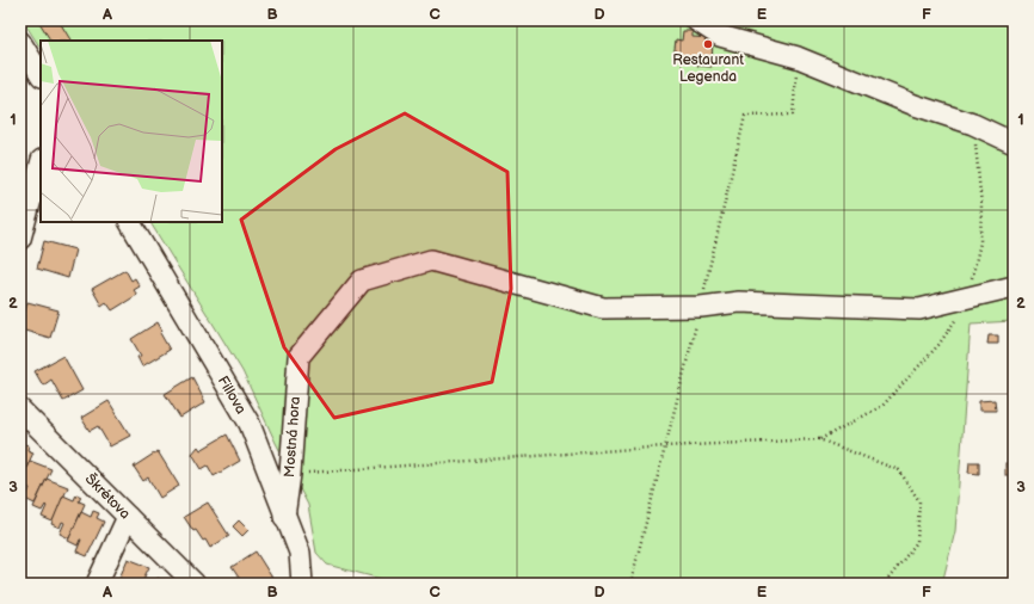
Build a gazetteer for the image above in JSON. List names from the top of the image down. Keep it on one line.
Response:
{"streets":{"street":["Fillova","Mostná hora","Škrétova"]},"crossings":[["Fillova","Mostná hora"]],"places":["Restaurant Legenda"],"grid":{"columns":["A","B","C","D","E","F"],"rows":["1","2","3"]}}
